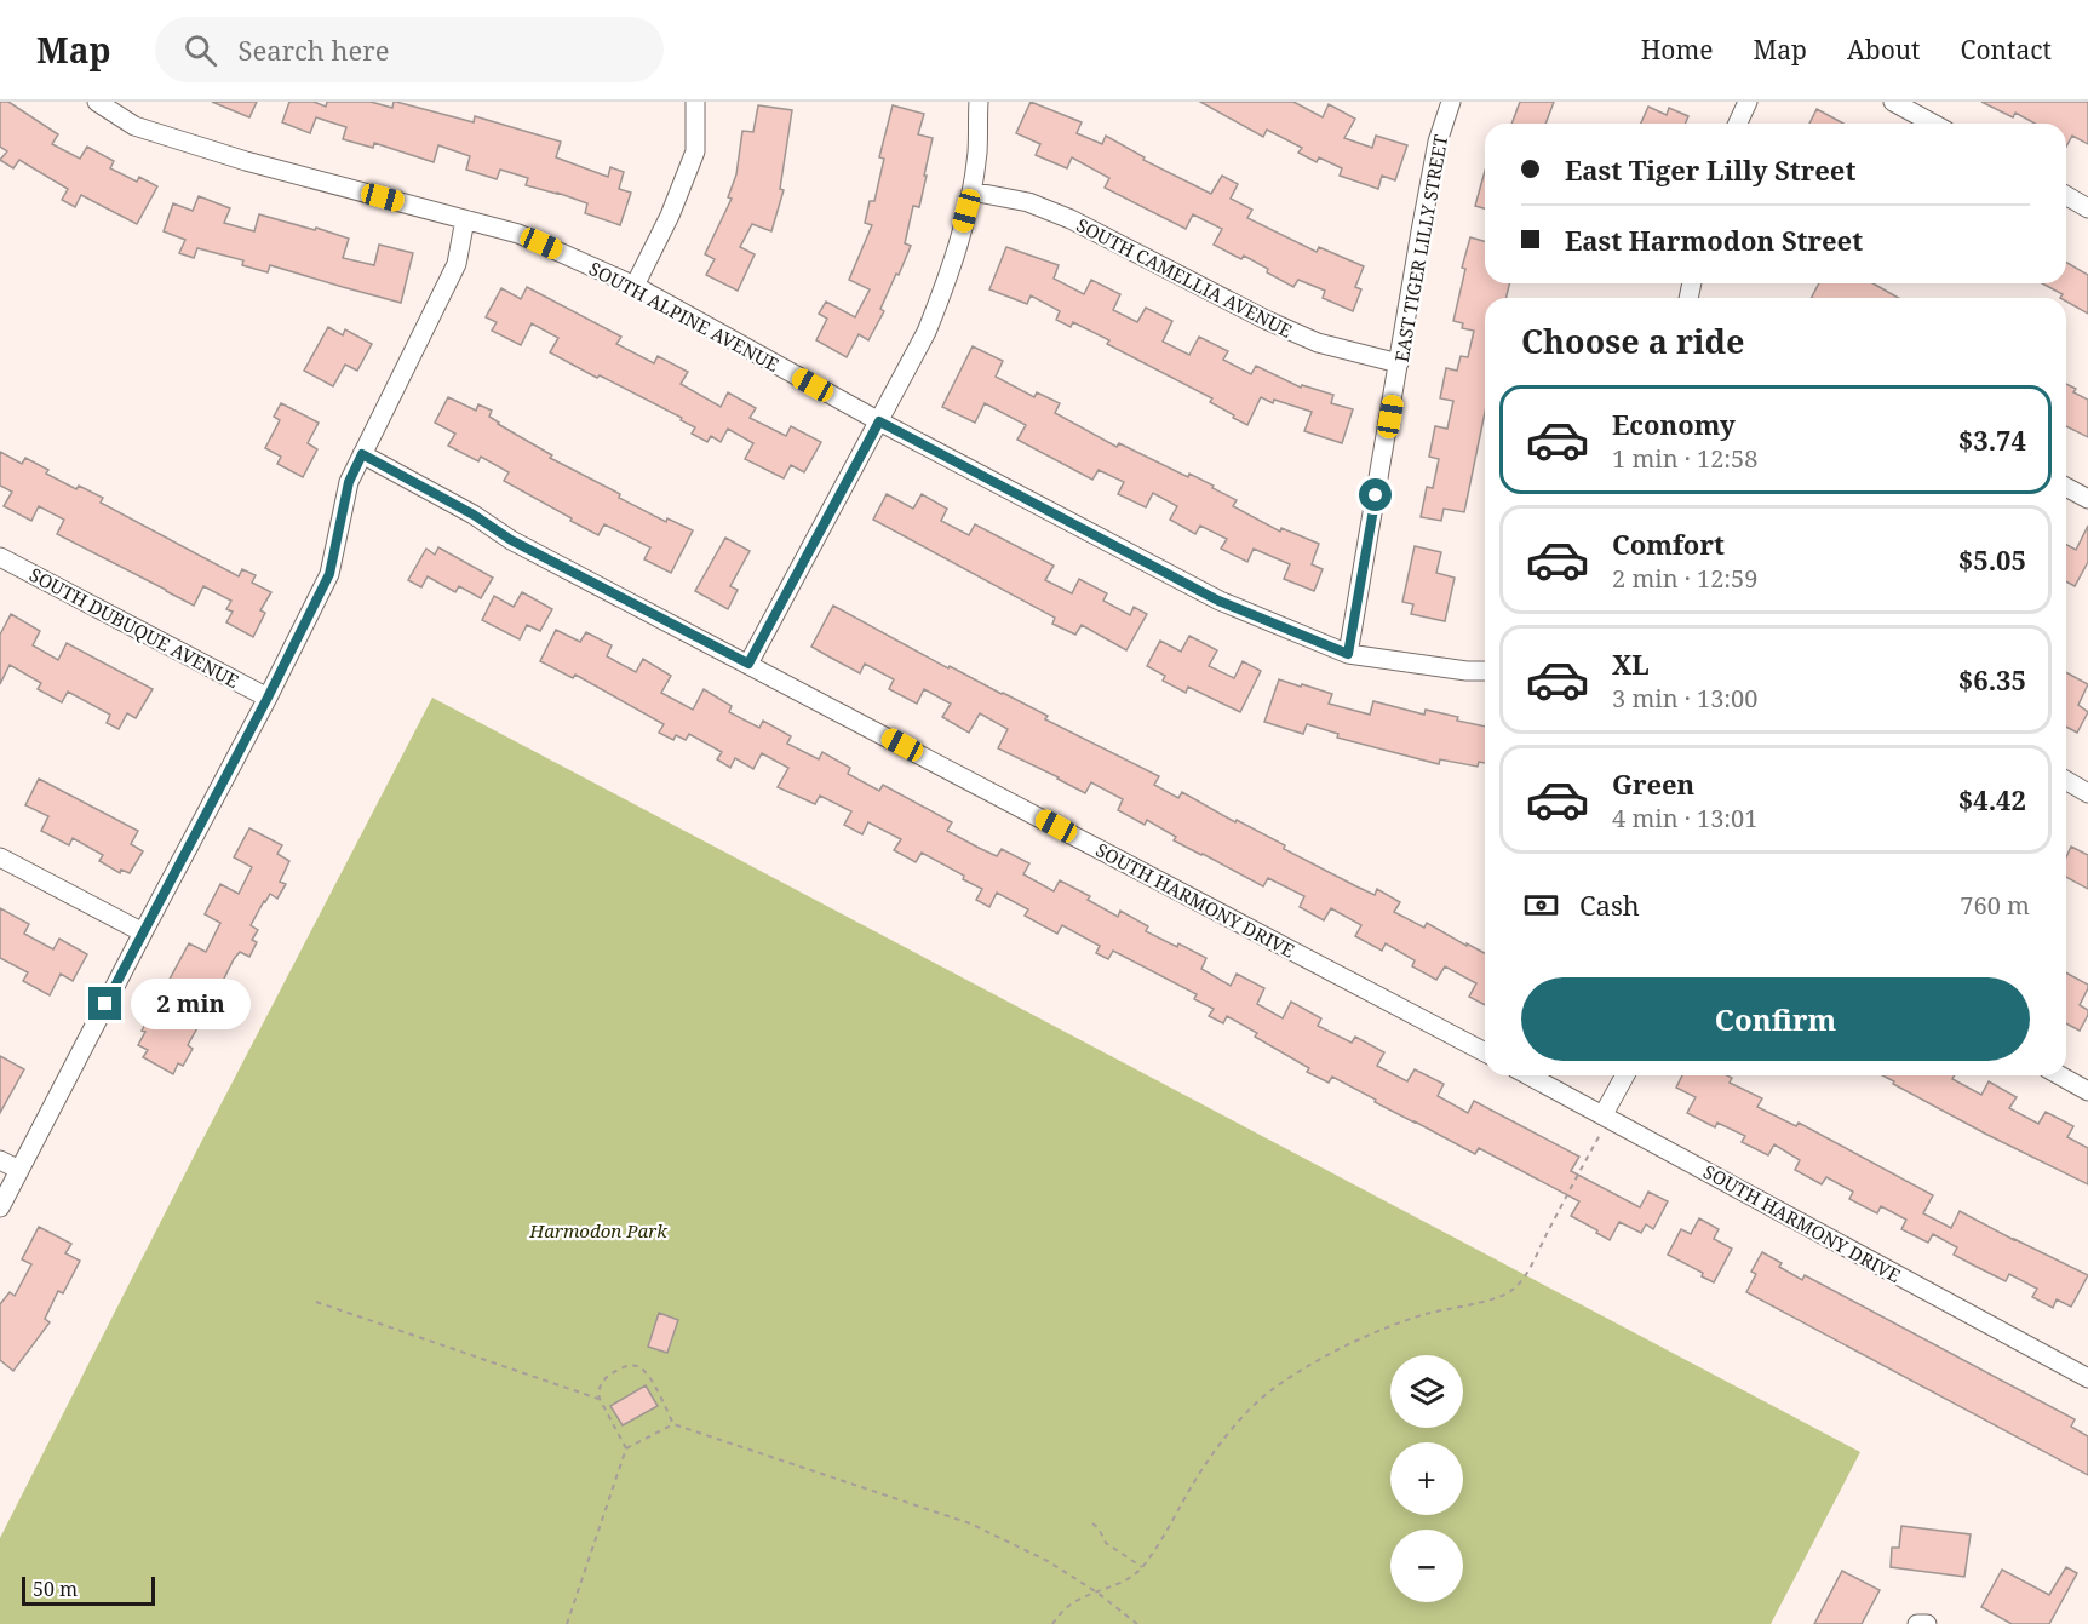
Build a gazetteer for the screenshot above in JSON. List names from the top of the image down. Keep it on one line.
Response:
{"streets":{"street":["EAST TIGER LILLY STREET","SOUTH CAMELLIA AVENUE","SOUTH ALPINE AVENUE","SOUTH DUBUQUE AVENUE","SOUTH HARMONY DRIVE"]},"crossings":[["EAST TIGER LILLY STREET","SOUTH CAMELLIA AVENUE"],["EAST TIGER LILLY STREET","SOUTH ALPINE AVENUE"]],"parks":["Harmodon Park"],"scale_bar":"50 m","page":{"header":"Map","search":"Search here","nav":["Home","Map","About","Contact"],"banner":["East Tiger Lilly Street","East Harmodon Street"],"heading":"Choose a ride","list":[{"name":"Economy","note":"1 min · 12:58","value":"$3.74"},{"name":"Comfort","note":"2 min · 12:59","value":"$5.05"},{"name":"XL","note":"3 min · 13:00","value":"$6.35"},{"name":"Green","note":"4 min · 13:01","value":"$4.42"}],"pay":["Cash","760 m"],"buttons":"Confirm","bubble":"2 min","map_buttons":["+","−"],"scale":"50 m"}}
